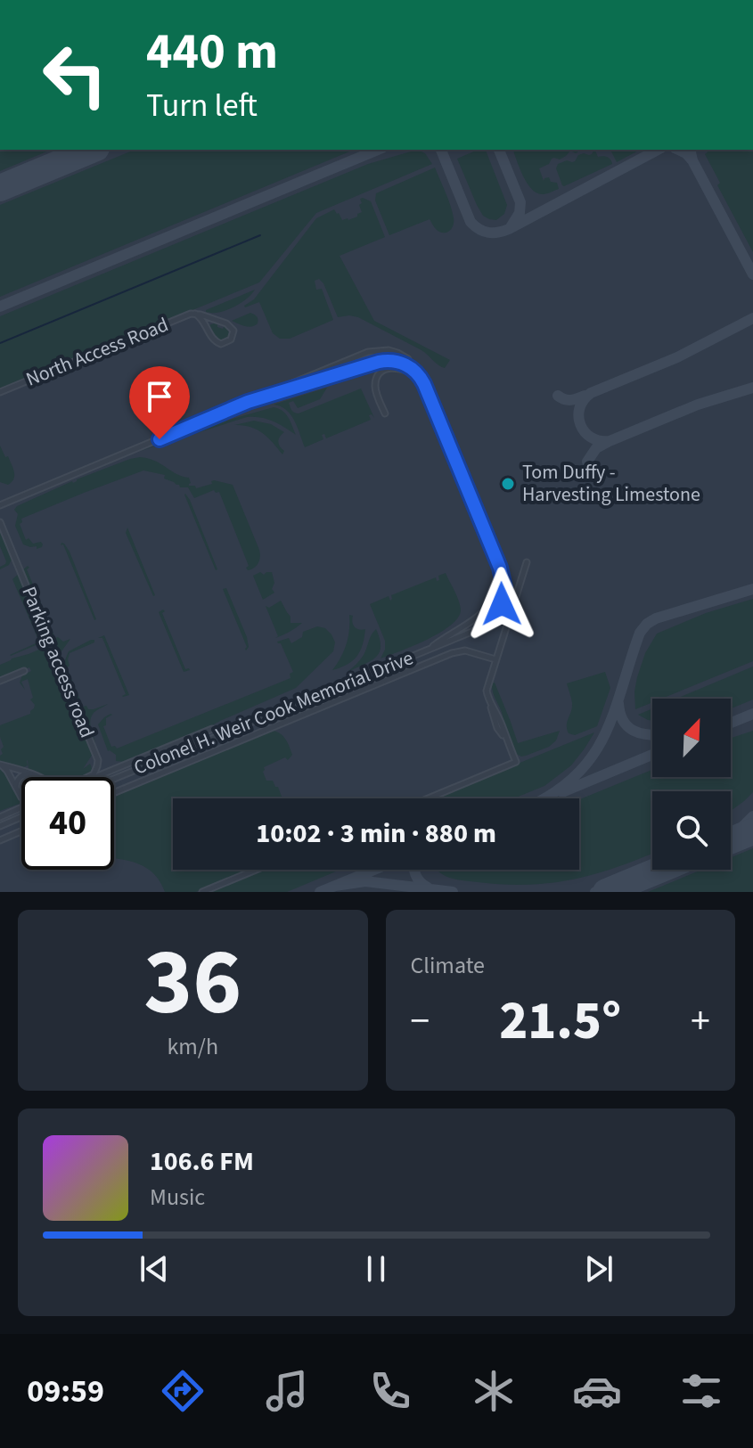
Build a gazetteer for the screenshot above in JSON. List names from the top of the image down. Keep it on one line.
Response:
{"streets":{"street":["North Access Road","Parking access road","Colonel H. Weir Cook Memorial Drive"]},"places":["Tom Duffy - Harvesting Limestone"],"north":"top right","page":{"turn":["440 m","Turn left"],"limit":"40","trip":"10:02 · 3 min · 880 m","tile":[["36","km/h"],"Climate"],"heat":["−","21.5°","+"],"song":["106.6 FM","Music"],"tabs":"09:59"}}
